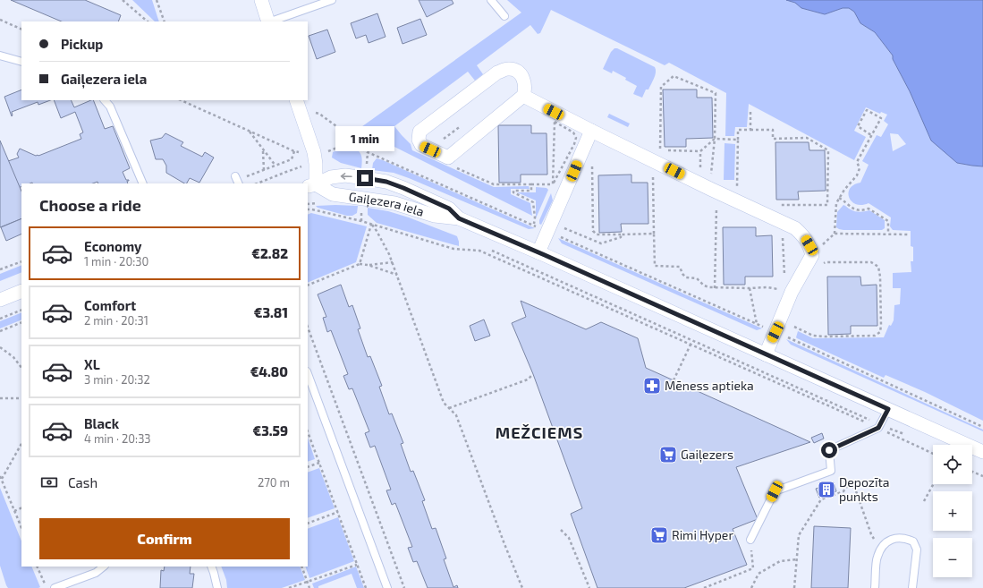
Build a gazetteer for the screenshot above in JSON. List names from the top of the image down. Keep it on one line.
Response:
{"streets":{"street":["Gaiļezera iela"]},"districts":["MEŽCIEMS"],"places":{"pharmacy":["Mēness aptieka"],"supermarket":["Gaiļezers","Rimi Hyper"],"building":["Depozīta punkts"]},"page":{"banner":["Pickup","Gaiļezera iela"],"bubble":"1 min","heading":"Choose a ride","list":[{"name":"Economy","note":"1 min · 20:30","value":"€2.82"},{"name":"Comfort","note":"2 min · 20:31","value":"€3.81"},{"name":"XL","note":"3 min · 20:32","value":"€4.80"},{"name":"Black","note":"4 min · 20:33","value":"€3.59"}],"map_buttons":["+","−"],"pay":["Cash","270 m"],"buttons":"Confirm"}}
